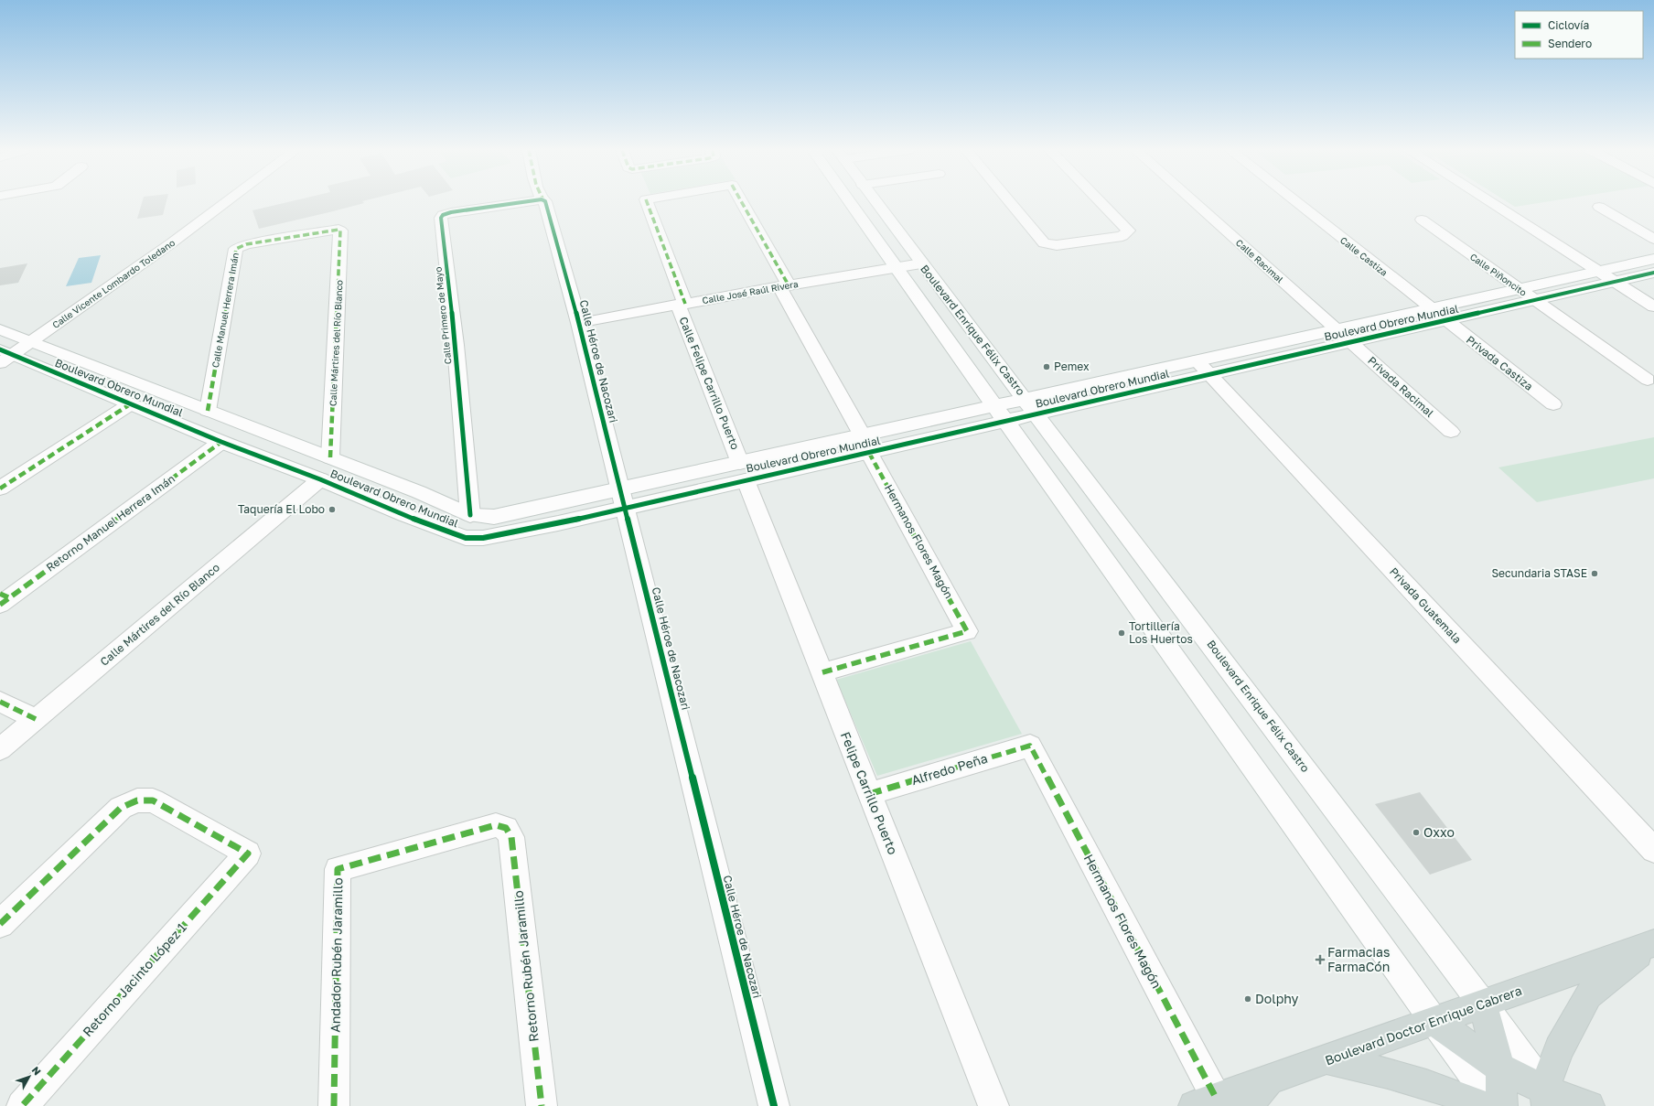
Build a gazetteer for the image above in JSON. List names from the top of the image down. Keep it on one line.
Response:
{"streets":{"main road":["Boulevard Doctor Enrique Cabrera"],"street":["Calle Castiza","Calle Racimal","Calle Piñoncito","Calle Vicente Lombardo Toledano","Calle José Raúl Rivera","Calle Manuel Herrera Imán","Calle Primero de Mayo","Boulevard Obrero Mundial","Boulevard Enrique Félix Castro","Calle Mártires del Río Blanco","Calle Héroe de Nacozari","Privada Castiza","Calle Felipe Carrillo Puerto","Privada Racimal","Retorno Manuel Herrera Imán","Hermanos Flores Magón","Privada Guatemala","Alfredo Peña","Felipe Carrillo Puerto","Andador Rubén Jaramillo","Retorno Rubén Jaramillo","Retorno Jacinto López 1"]},"crossings":[["Calle Castiza","Boulevard Obrero Mundial"],["Calle Castiza","Privada Castiza"],["Calle Racimal","Boulevard Obrero Mundial"],["Calle Racimal","Privada Racimal"],["Calle Piñoncito","Boulevard Obrero Mundial"],["Calle Vicente Lombardo Toledano","Boulevard Obrero Mundial"],["Calle José Raúl Rivera","Boulevard Enrique Félix Castro"],["Calle José Raúl Rivera","Calle Héroe de Nacozari"],["Calle José Raúl Rivera","Calle Felipe Carrillo Puerto"],["Calle José Raúl Rivera","Hermanos Flores Magón"],["Calle Manuel Herrera Imán","Boulevard Obrero Mundial"],["Calle Manuel Herrera Imán","Calle Mártires del Río Blanco"],["Calle Primero de Mayo","Boulevard Obrero Mundial"],["Boulevard Obrero Mundial","Boulevard Enrique Félix Castro"],["Boulevard Obrero Mundial","Calle Mártires del Río Blanco"],["Boulevard Obrero Mundial","Calle Héroe de Nacozari"],["Boulevard Obrero Mundial","Privada Castiza"],["Boulevard Obrero Mundial","Calle Felipe Carrillo Puerto"],["Boulevard Obrero Mundial","Privada Racimal"],["Boulevard Obrero Mundial","Retorno Manuel Herrera Imán"],["Boulevard Obrero Mundial","Hermanos Flores Magón"],["Boulevard Obrero Mundial","Privada Guatemala"],["Boulevard Obrero Mundial","Felipe Carrillo Puerto"],["Boulevard Enrique Félix Castro","Boulevard Doctor Enrique Cabrera"],["Calle Felipe Carrillo Puerto","Felipe Carrillo Puerto"],["Hermanos Flores Magón","Alfredo Peña"],["Hermanos Flores Magón","Felipe Carrillo Puerto"],["Hermanos Flores Magón","Boulevard Doctor Enrique Cabrera"],["Alfredo Peña","Felipe Carrillo Puerto"],["Andador Rubén Jaramillo","Retorno Rubén Jaramillo"]],"places":{"other":["Pemex","Taquería El Lobo","Secundaria STASE","Tortillería Los Huertos","Oxxo","Dolphy"],"health":["Farmacias FarmaCón"]},"legend":["Ciclovía","Sendero"],"north":"top right"}
